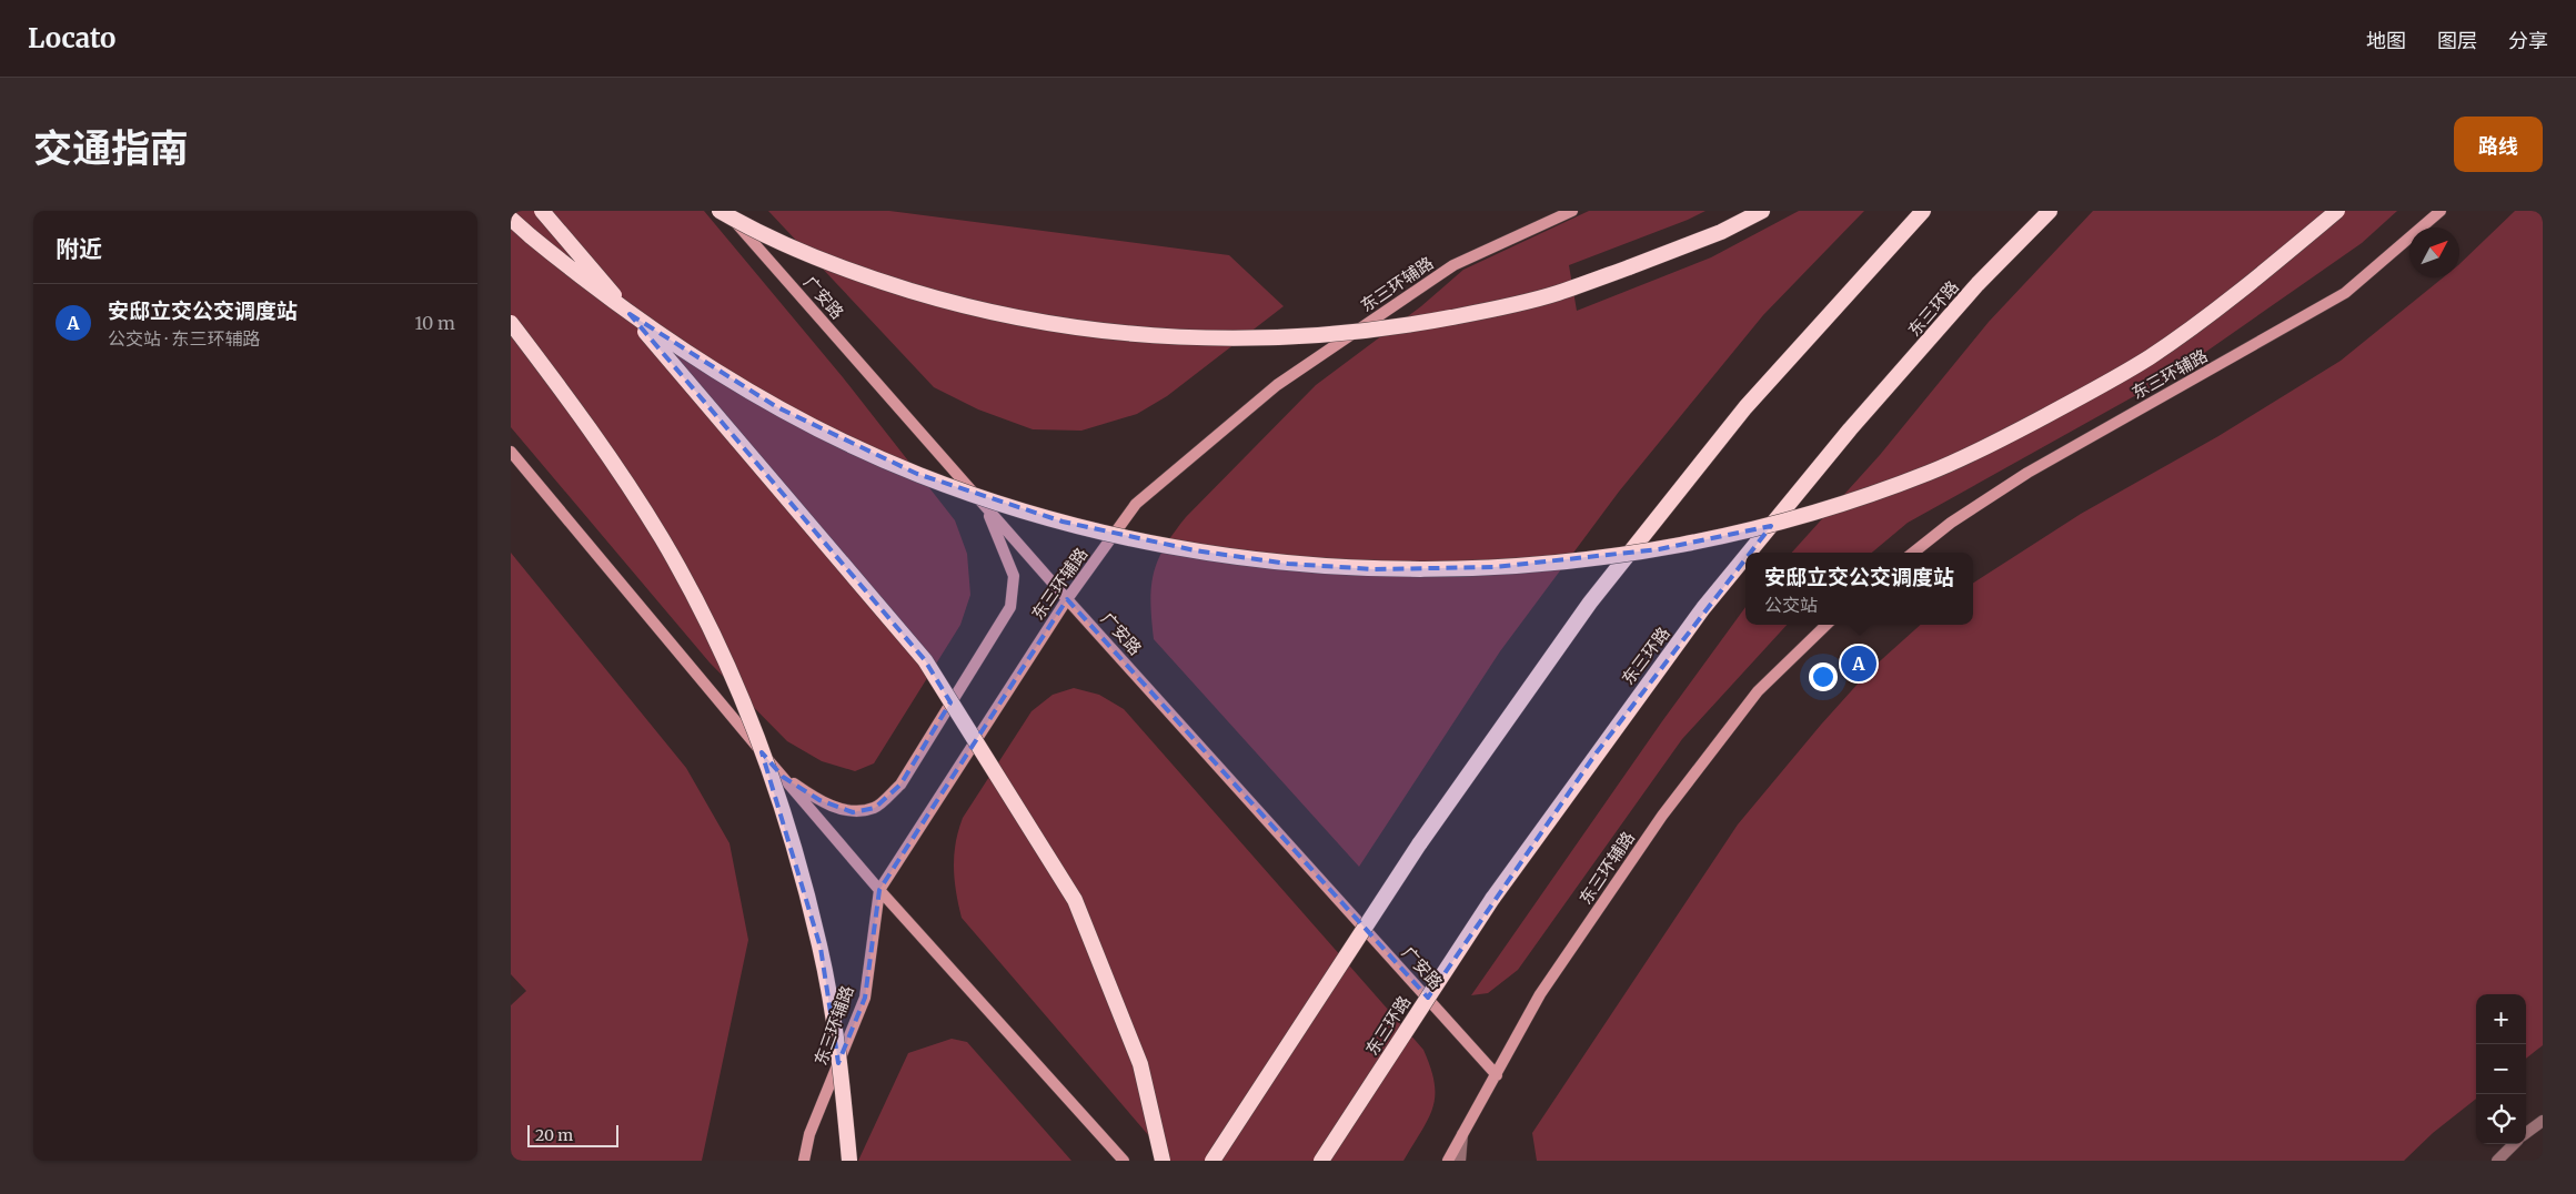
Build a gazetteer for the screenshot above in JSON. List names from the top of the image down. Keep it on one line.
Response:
{"streets":{"highway":["东三环路"],"main road":["东三环辅路","广安路"]},"crossings":[["东三环辅路","广安路"]],"scale_bar":"20 m","north":"top right","page":{"header":"Locato","nav":["地图","图层","分享"],"title":"交通指南","buttons":"路线","heading":"附近","list":[{"mark":"A","name":"安邸立交公交调度站","note":"公交站 · 东三环辅路","value":"10 m"}],"popup":["安邸立交公交调度站","公交站"],"pins":"A","map_buttons":["+","−"],"scale":"20 m"}}
